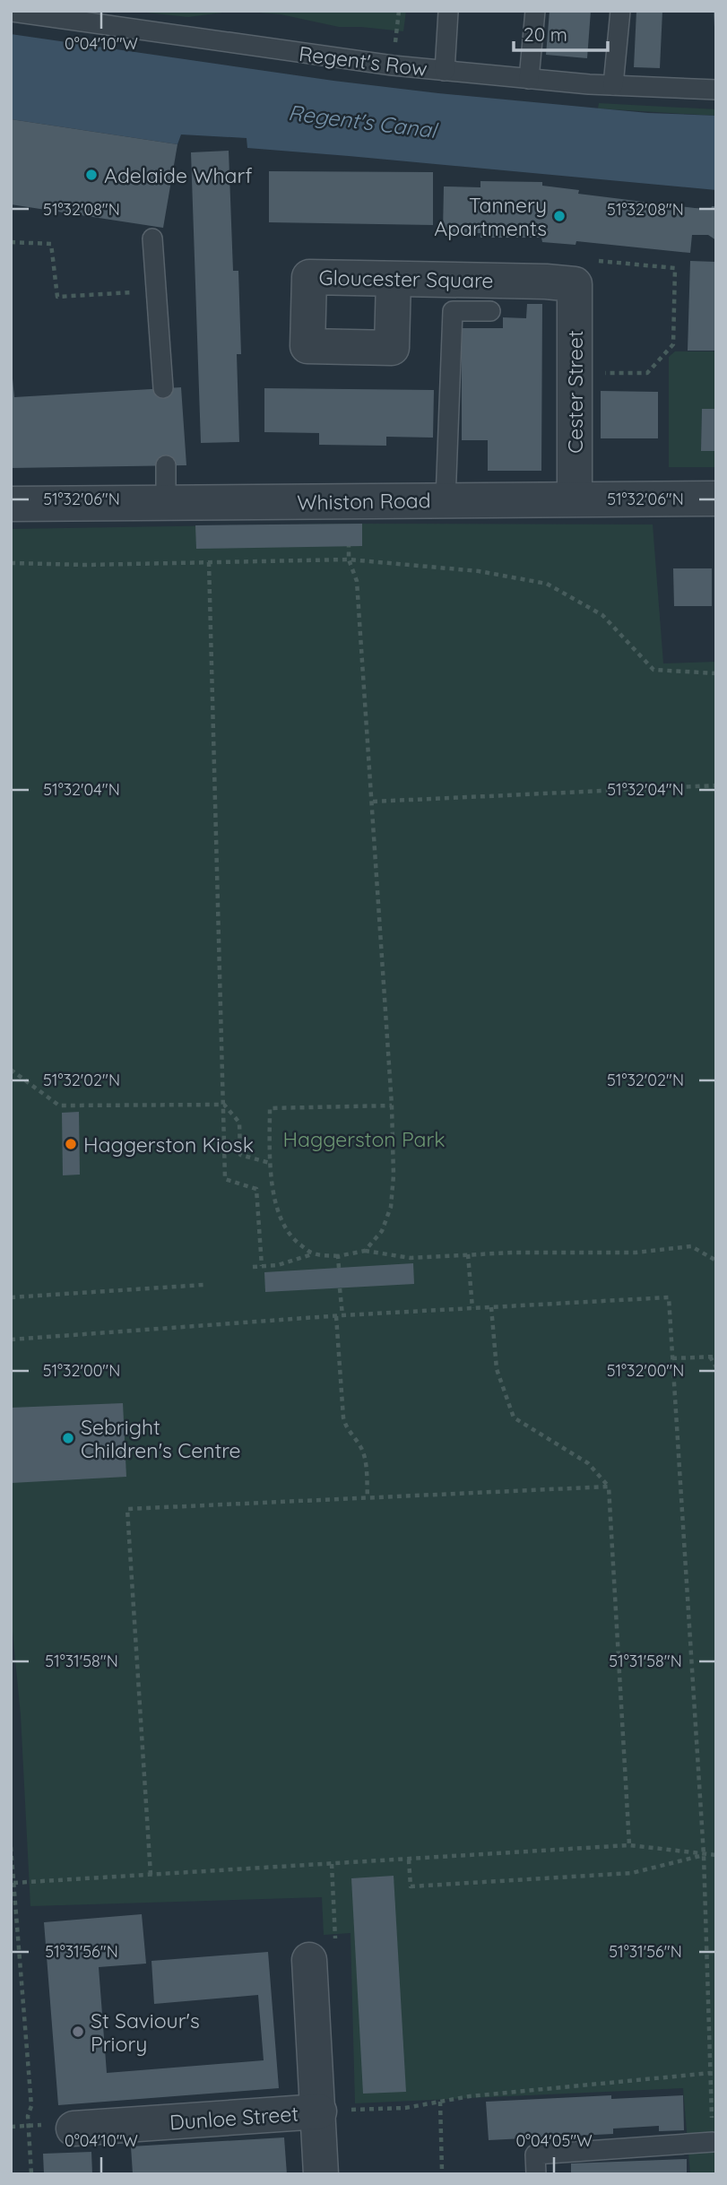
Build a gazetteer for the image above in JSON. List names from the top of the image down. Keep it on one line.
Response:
{"streets":{"street":["Gloucester Square","Cester Street","Whiston Road","Dunloe Street"],"lane":["Regent's Row"]},"crossings":[["Gloucester Square","Cester Street"],["Cester Street","Whiston Road"]],"water":["Regent's Canal"],"parks":["Haggerston Park"],"places":["Adelaide Wharf","Tannery Apartments","Haggerston Kiosk","Sebright Children's Centre","St Saviour's Priory"],"scale_bar":"20 m","coordinates":["0°04'10\"W","51°32'08\"N","51°32'06\"N","51°32'04\"N","51°32'02\"N","51°32'00\"N","51°31'58\"N","51°31'56\"N","0°04'05\"W"]}
